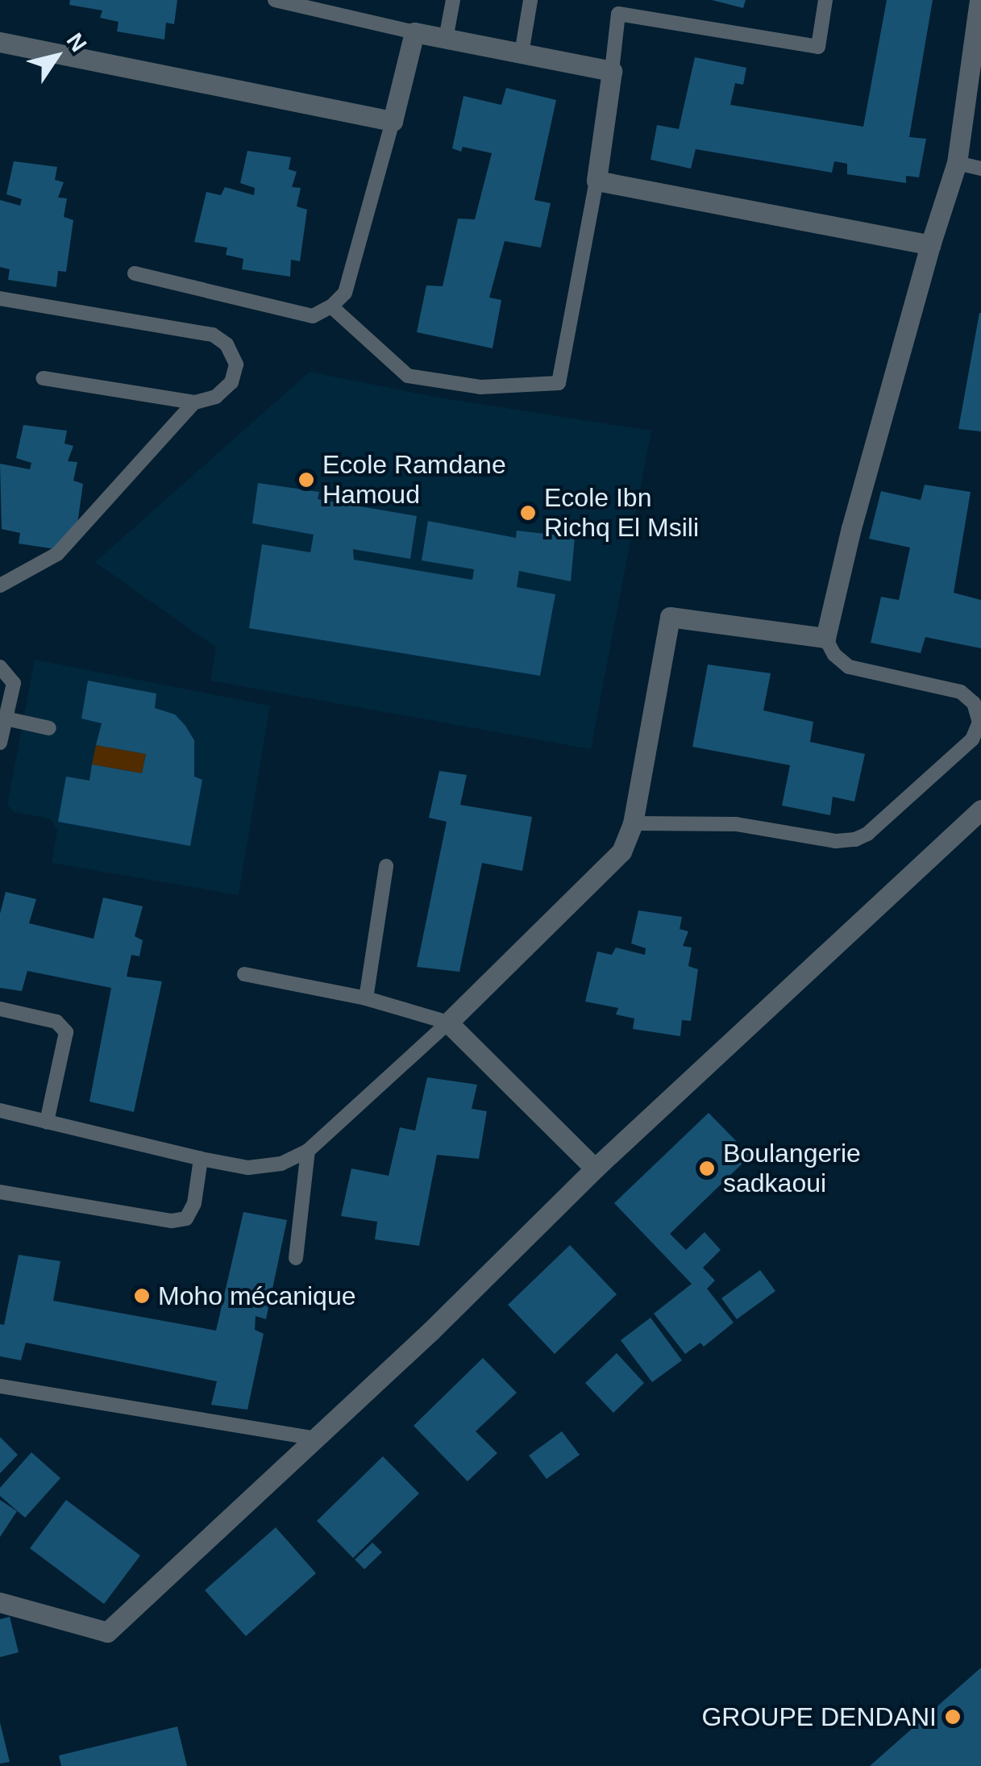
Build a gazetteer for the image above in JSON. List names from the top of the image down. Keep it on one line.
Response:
{"places":["Ecole Ramdane Hamoud","Ecole Ibn Richq El Msili","Boulangerie sadkaoui","Moho mécanique","GROUPE DENDANI"],"north":"top right"}
